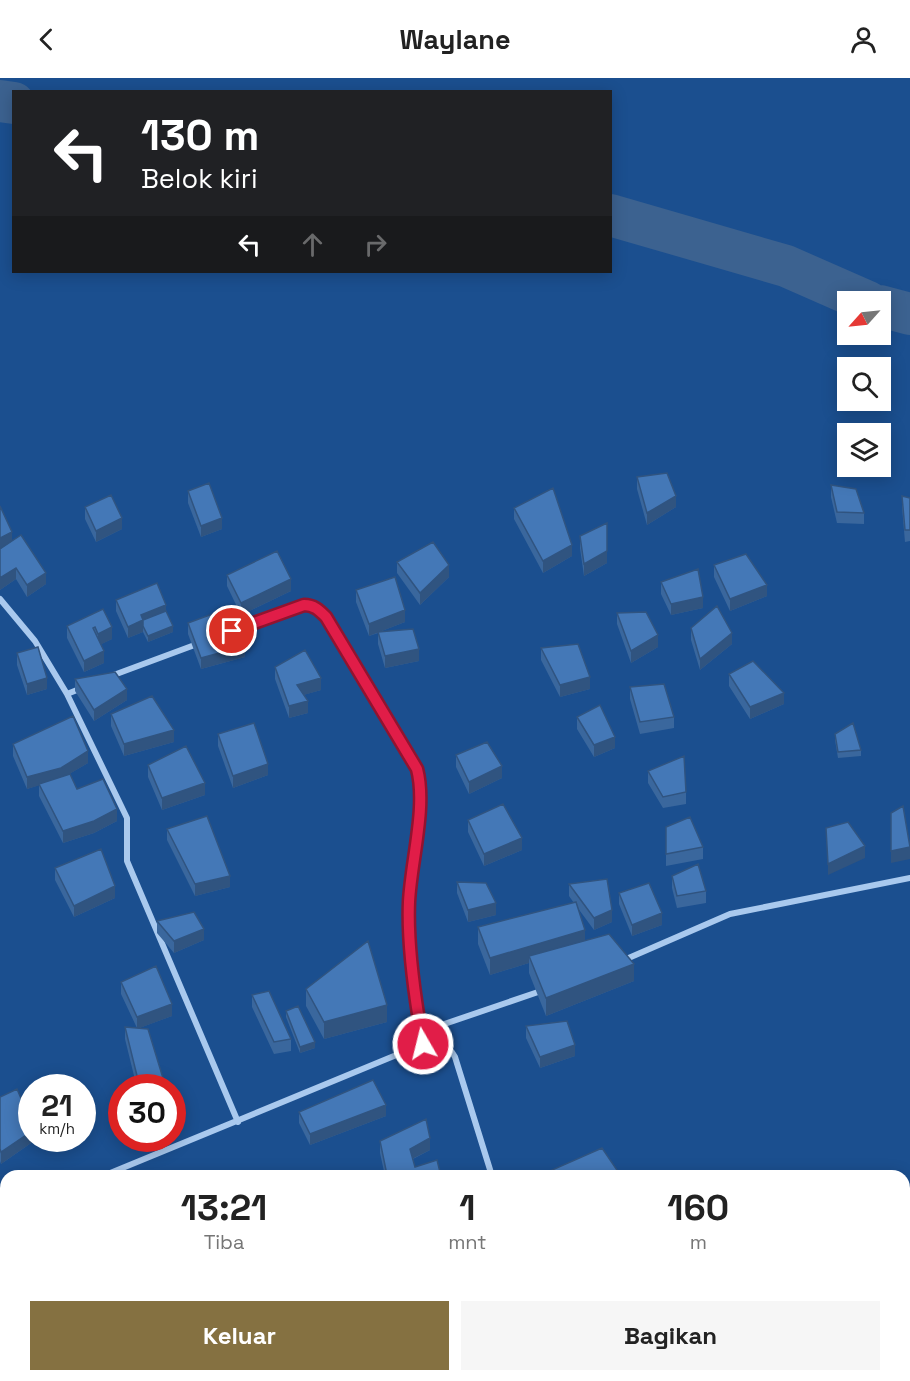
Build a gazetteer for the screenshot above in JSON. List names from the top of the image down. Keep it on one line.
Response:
{"north":"bottom left","page":{"header":"Waylane","turn":["130 m","Belok kiri"],"speed":"21 km/h","limit":"30","eta":["13:21","Tiba","1","mnt","160","m"],"buttons":["Keluar","Bagikan"]}}
